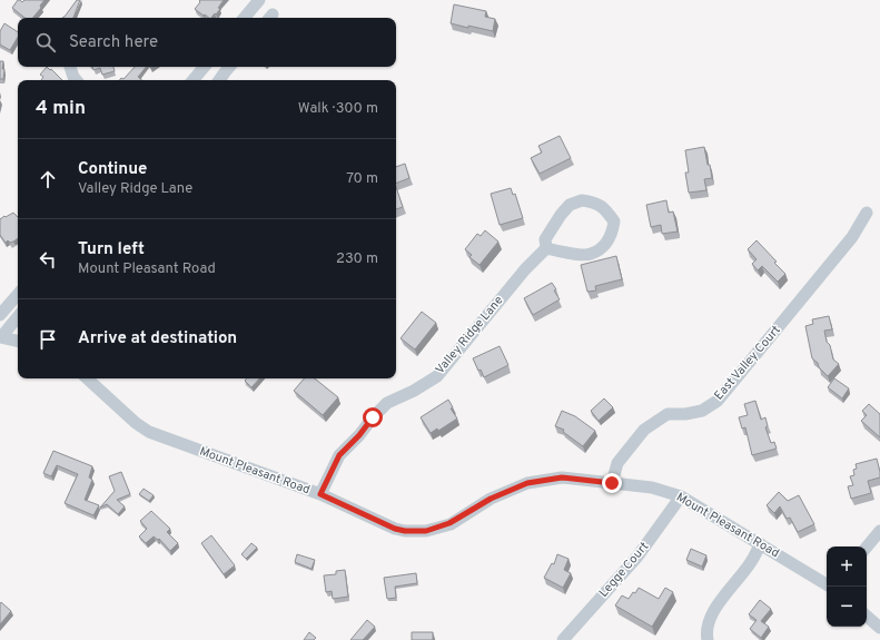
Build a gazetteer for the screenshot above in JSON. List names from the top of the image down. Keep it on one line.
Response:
{"streets":{"street":["Valley Ridge Lane","East Valley Court","Mount Pleasant Road","Legge Court"]},"crossings":[["Valley Ridge Lane","Mount Pleasant Road"],["East Valley Court","Mount Pleasant Road"],["Mount Pleasant Road","Legge Court"]],"page":{"search":"Search here","heading":["4 min","Walk · 300 m"],"list":[["Continue","Valley Ridge Lane","70 m"],["Turn left","Mount Pleasant Road","230 m"],"Arrive at destination"],"map_buttons":["+","−"]}}
